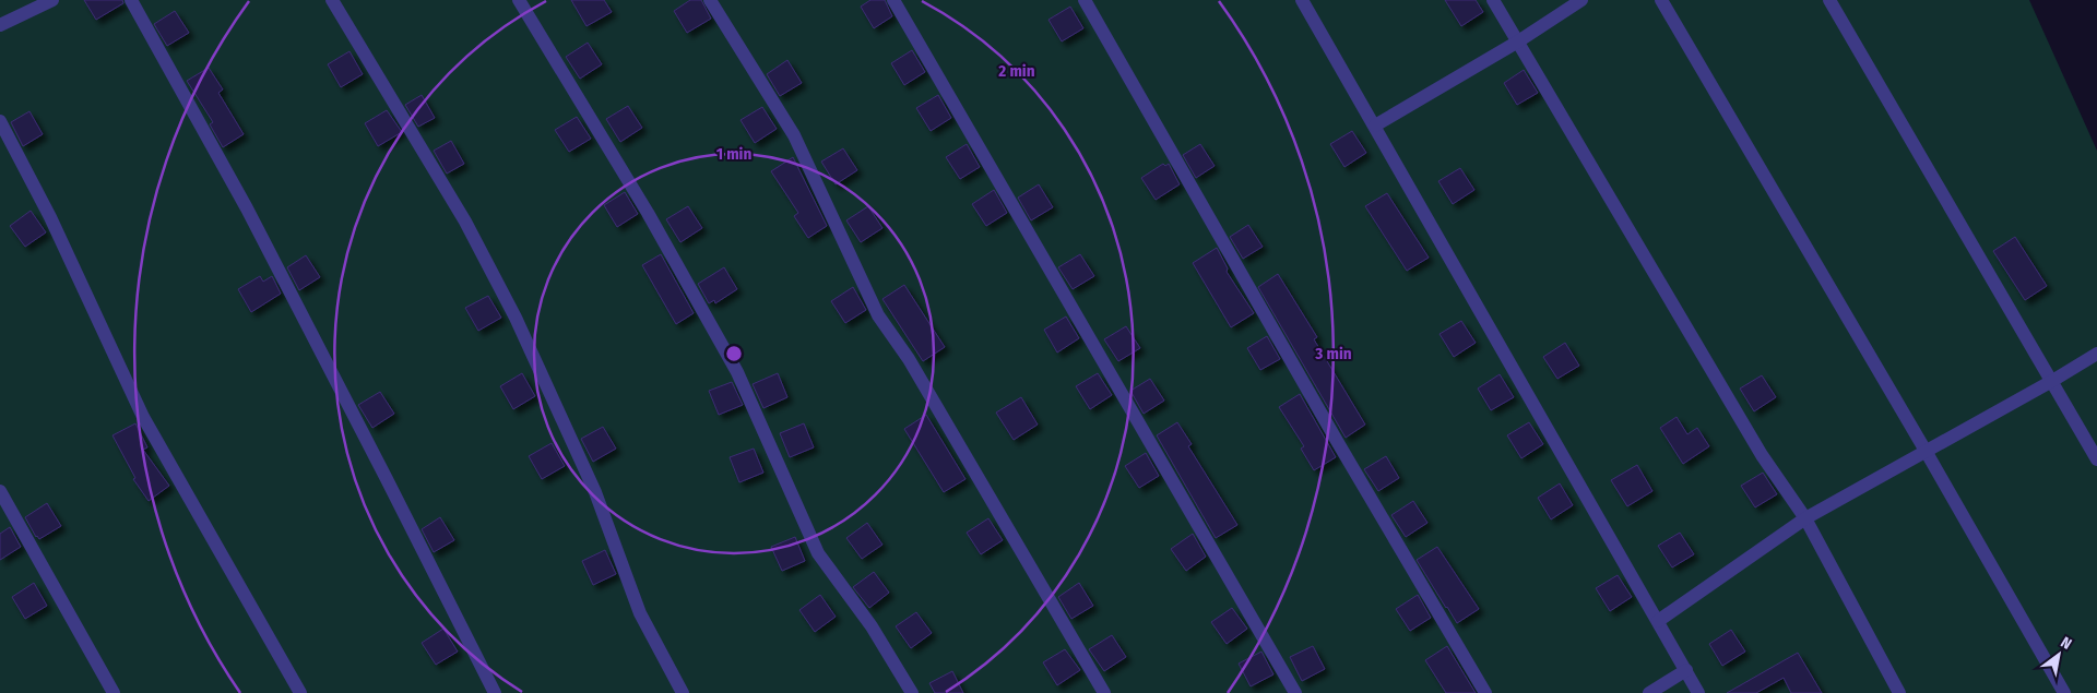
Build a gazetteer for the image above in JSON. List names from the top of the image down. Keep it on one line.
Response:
{"north":"top right","rings":["2 min","1 min","3 min"]}
